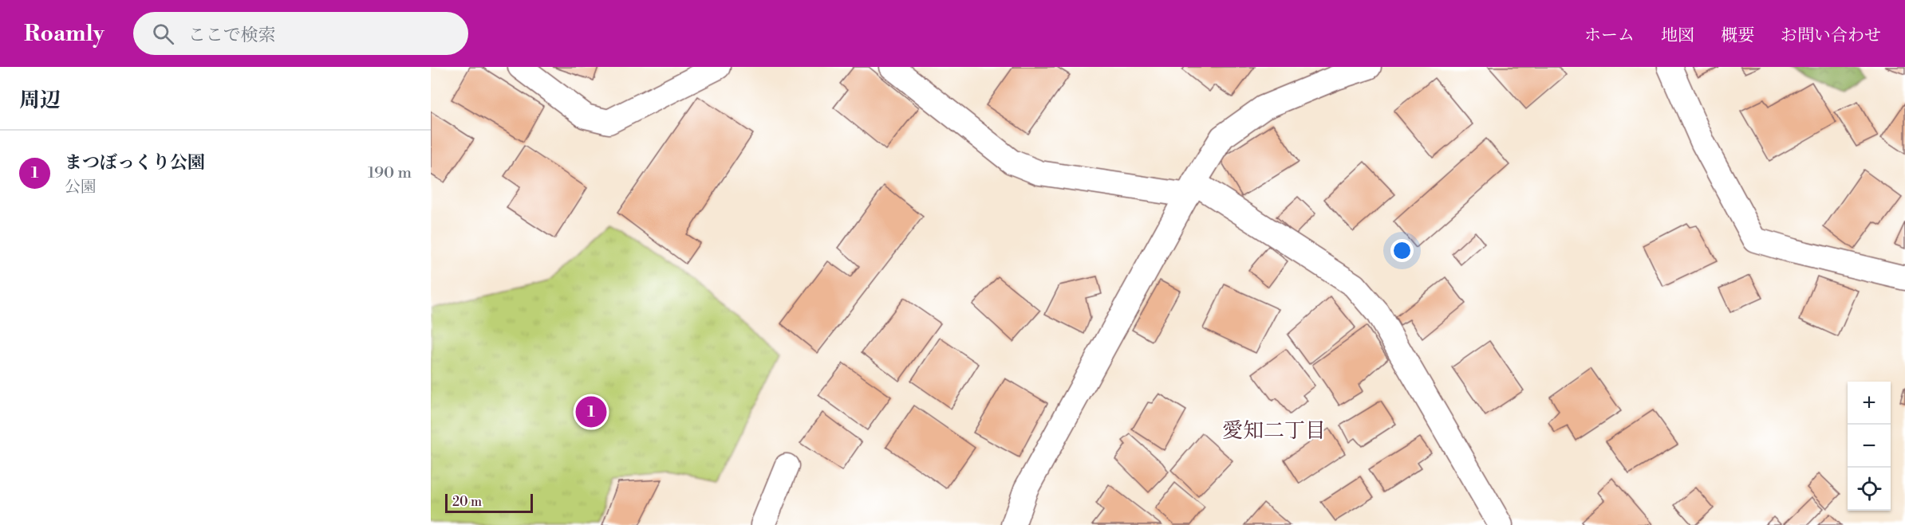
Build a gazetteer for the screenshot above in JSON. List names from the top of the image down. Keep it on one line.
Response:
{"districts":["愛知二丁目"],"scale_bar":"20 m","page":{"header":"Roamly","search":"ここで検索","nav":["ホーム","地図","概要","お問い合わせ"],"heading":"周辺","list":[{"mark":"1","name":"まつぼっくり公園","note":"公園","value":"190 m"}],"map_buttons":["+","−"],"pins":"1","scale":"20 m"}}
